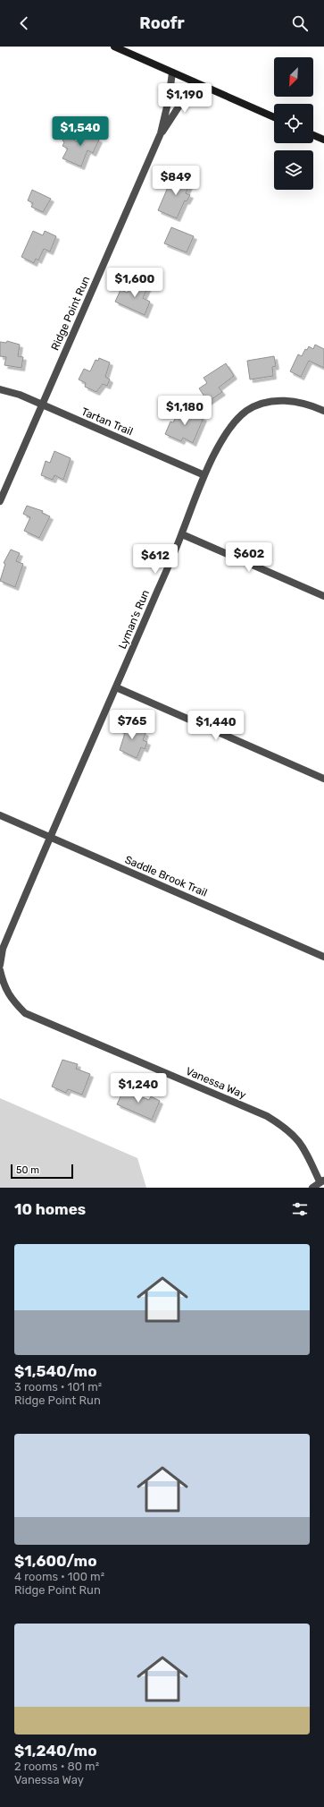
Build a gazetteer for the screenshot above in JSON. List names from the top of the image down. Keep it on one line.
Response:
{"streets":{"street":["Ridge Point Run","Tartan Trail","Lyman's Run","Saddle Brook Trail","Vanessa Way"]},"crossings":[["Ridge Point Run","Tartan Trail"],["Tartan Trail","Lyman's Run"],["Lyman's Run","Saddle Brook Trail"]],"scale_bar":"50 m","north":"bottom left","page":{"header":"Roofr","price":["$1,190","$1,540","$849","$1,600","$1,180","$602","$612","$765","$1,440","$1,240"],"scale":"50 m","heading":"10 homes","list":[{"name":"$1,540/mo","note":"3 rooms · 101 m² · Ridge Point Run"},{"name":"$1,600/mo","note":"4 rooms · 100 m² · Ridge Point Run"},{"name":"$1,240/mo","note":"2 rooms · 80 m² · Vanessa Way"}]}}
